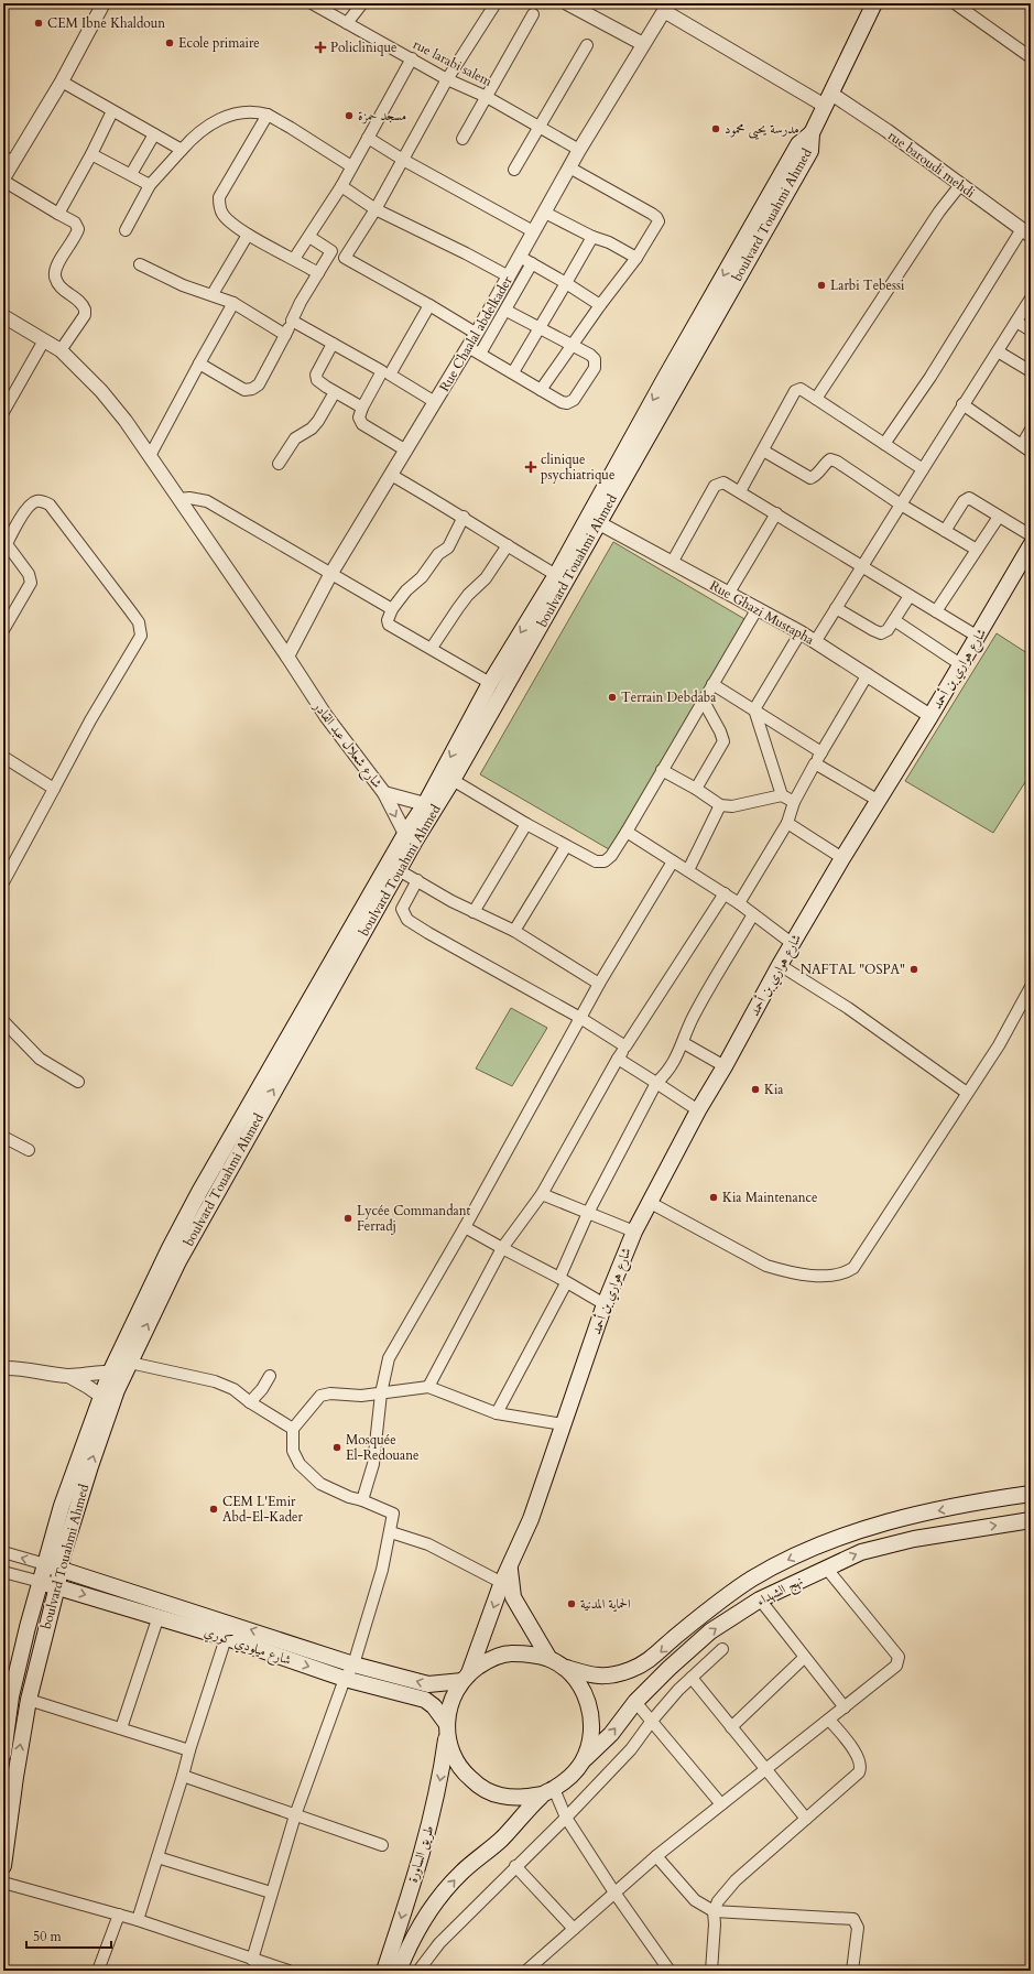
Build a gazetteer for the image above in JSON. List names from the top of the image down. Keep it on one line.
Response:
{"streets":{"main road":["boulvard Touahmi Ahmed","شارع هواري بن أحمد","نهج الشهداء","شارع ميلودي كوري","طريق الساورة"],"street":["rue larabi salem","rue baroudi mehdi","Rue Chaalal abdelkader","Rue Ghazi Mustapha","شارع شعلال عبد القادر"]},"crossings":[["rue larabi salem","Rue Chaalal abdelkader"],["rue baroudi mehdi","boulvard Touahmi Ahmed"],["rue baroudi mehdi","Rue Chaalal abdelkader"],["boulvard Touahmi Ahmed","Rue Ghazi Mustapha"],["boulvard Touahmi Ahmed","شارع شعلال عبد القادر"],["boulvard Touahmi Ahmed","شارع ميلودي كوري"],["Rue Chaalal abdelkader","شارع شعلال عبد القادر"],["Rue Ghazi Mustapha","شارع هواري بن أحمد"],["نهج الشهداء","شارع ميلودي كوري"],["نهج الشهداء","طريق الساورة"],["شارع ميلودي كوري","طريق الساورة"]],"one_way":["طريق الساورة"],"places":{"other":["CEM Ibne Khaldoun","Ecole primaire","مسجد حمزة","مدرسة يحيى محمود","Larbi Tebessi","Terrain Debdaba","NAFTAL \"OSPA\"","Kia","Kia Maintenance","Lycée Commandant Ferradj","Mosquée El-Redouane","CEM L'Emir Abd-El-Kader","الحماية المدنية"],"health":["Policlinique","clinique psychiatrique"]},"scale_bar":"50 m"}
